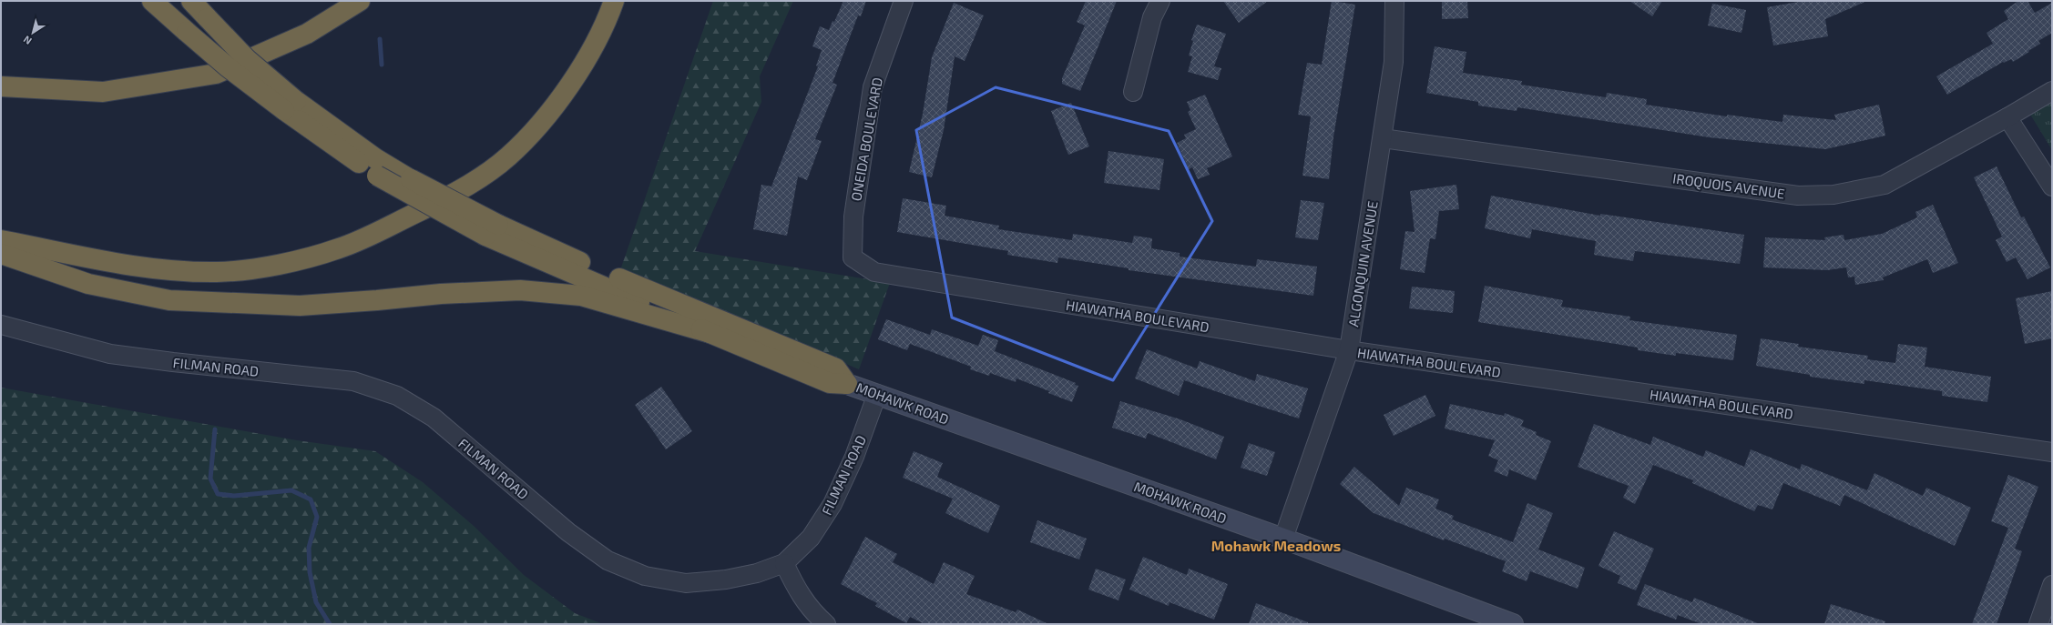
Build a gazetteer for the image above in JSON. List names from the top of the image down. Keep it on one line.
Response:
{"streets":{"main road":["MOHAWK ROAD"],"street":["ONEIDA BOULEVARD","IROQUOIS AVENUE","ALGONQUIN AVENUE","HIAWATHA BOULEVARD","FILMAN ROAD"]},"crossings":[["ONEIDA BOULEVARD","HIAWATHA BOULEVARD"],["IROQUOIS AVENUE","ALGONQUIN AVENUE"],["ALGONQUIN AVENUE","HIAWATHA BOULEVARD"],["ALGONQUIN AVENUE","MOHAWK ROAD"],["FILMAN ROAD","MOHAWK ROAD"]],"districts":["Mohawk Meadows"],"north":"bottom left"}
